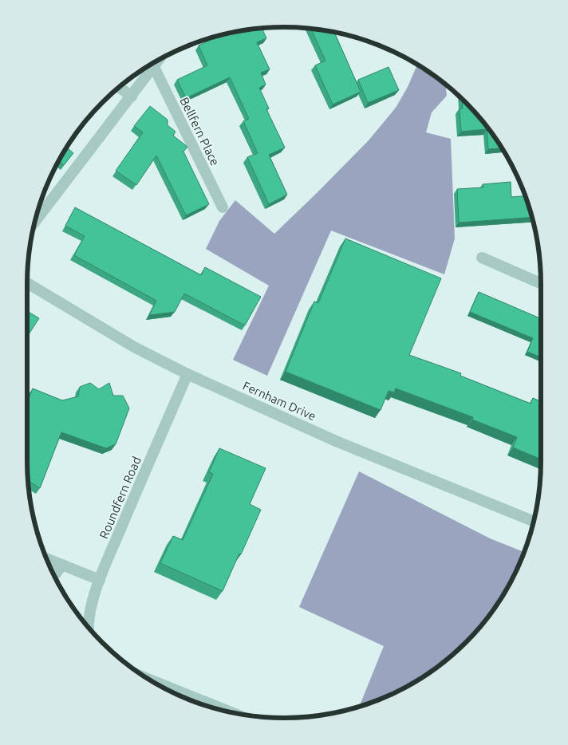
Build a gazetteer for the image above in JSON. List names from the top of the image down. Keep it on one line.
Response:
{"streets":{"street":["Bellfern Place","Fernham Drive","Roundfern Road"]},"crossings":[["Fernham Drive","Roundfern Road"]]}
